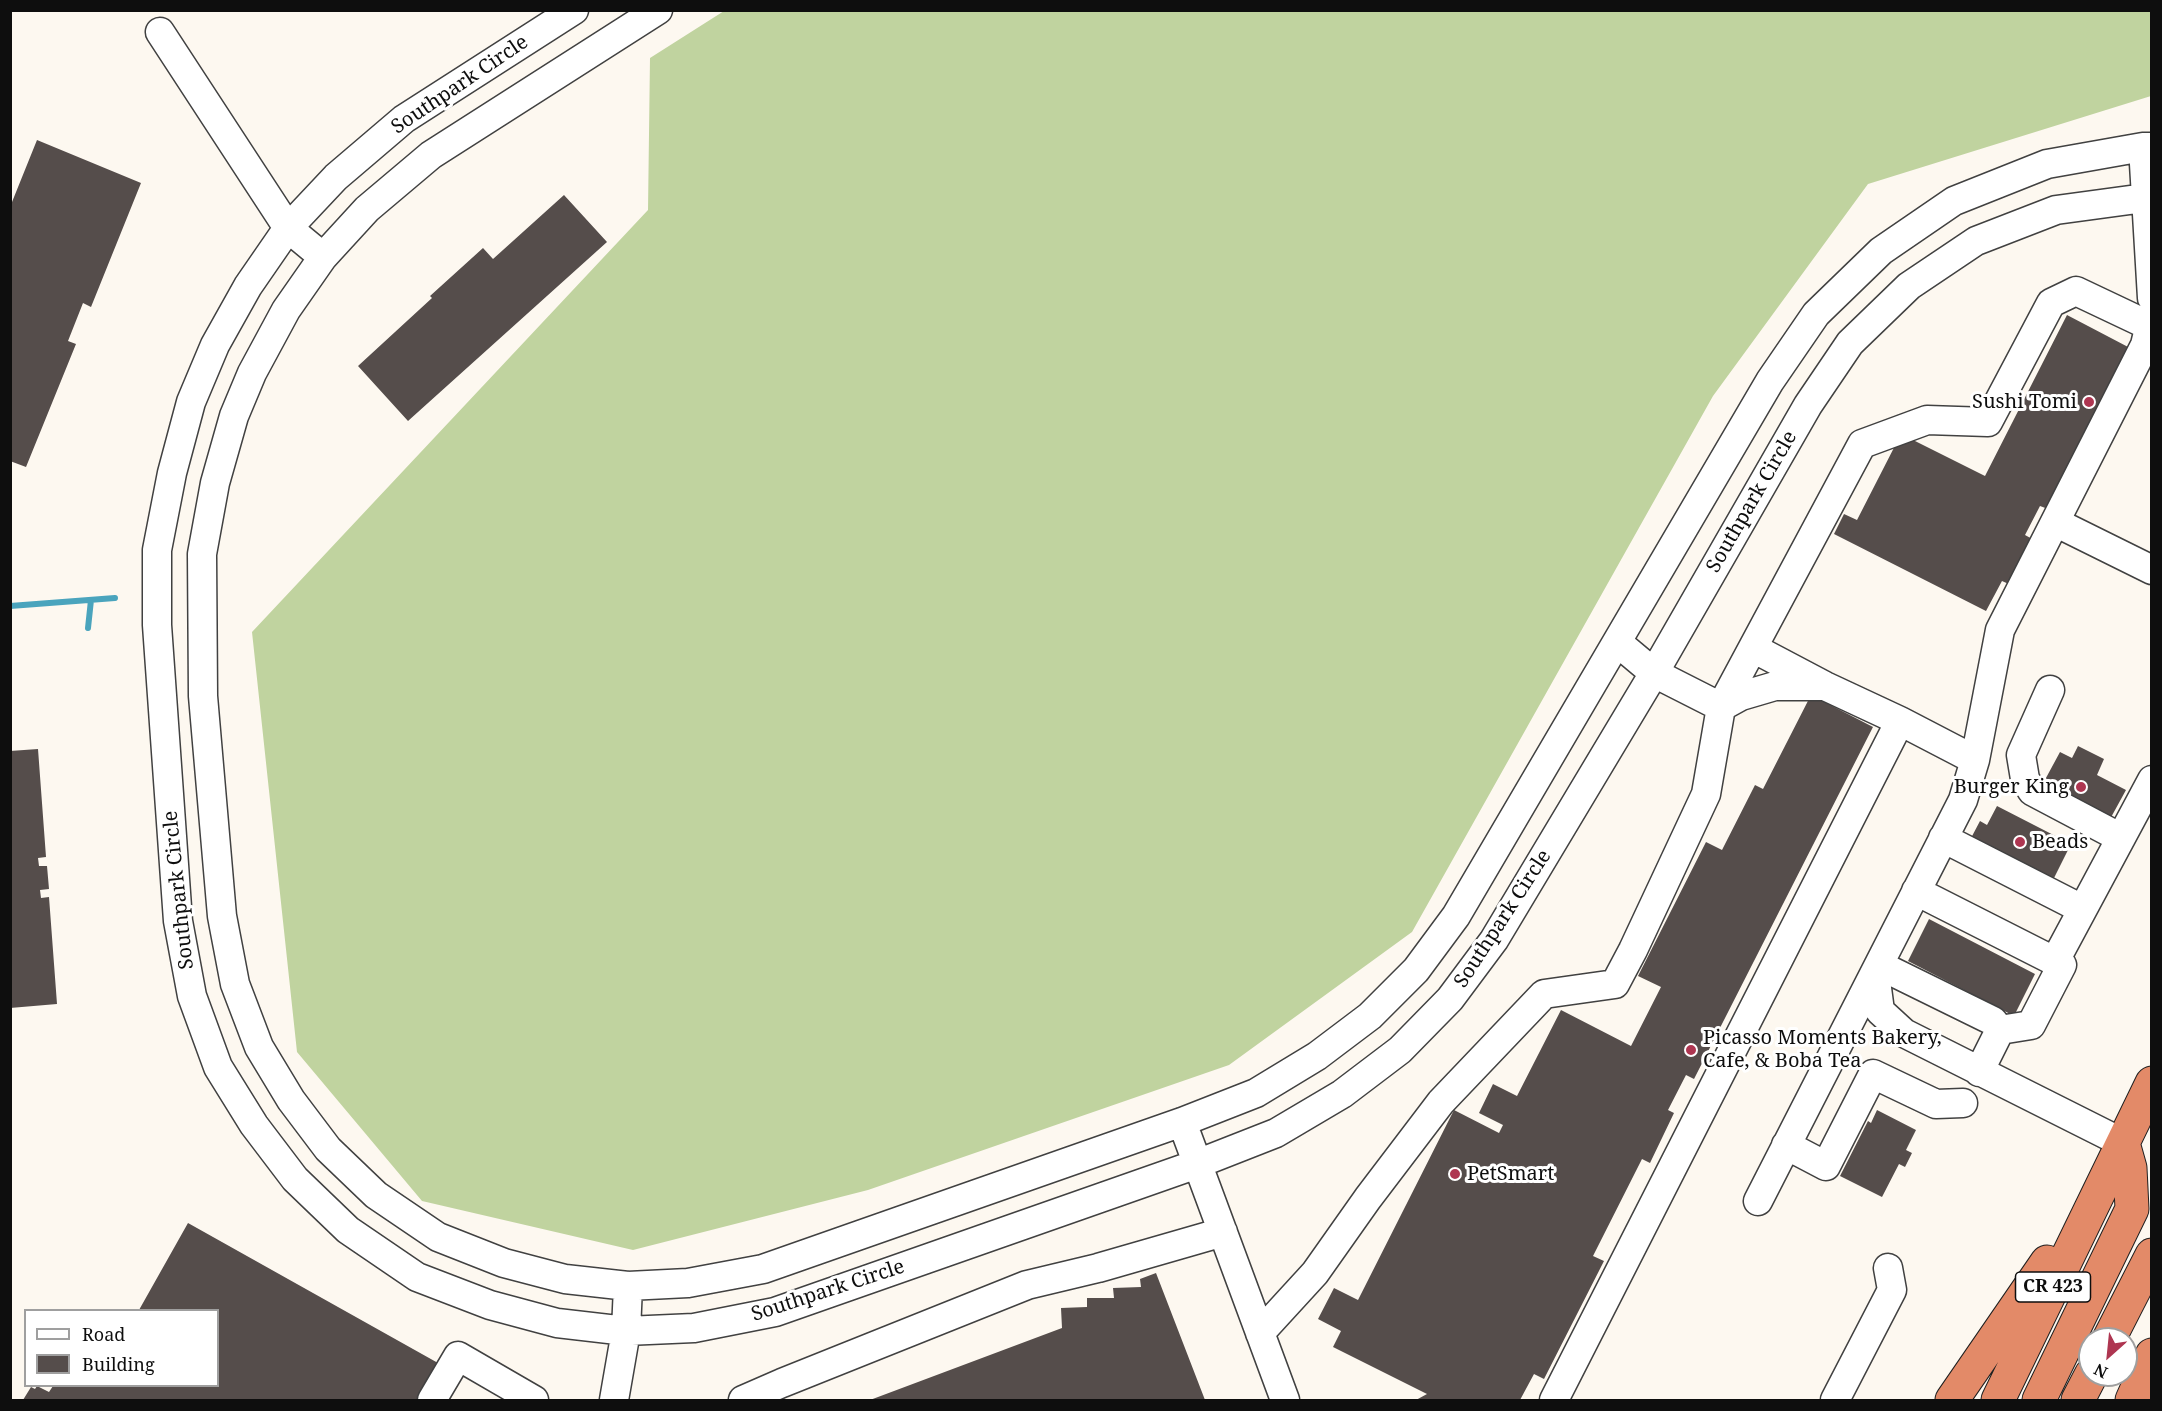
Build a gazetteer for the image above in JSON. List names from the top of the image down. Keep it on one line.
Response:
{"streets":{"highway":["CR 423"],"street":["Southpark Circle"]},"places":["Sushi Tomi","Burger King","Beads","Picasso Moments Bakery, Cafe, & Boba Tea","PetSmart"],"legend":["Road","Building"],"north":"bottom left"}
